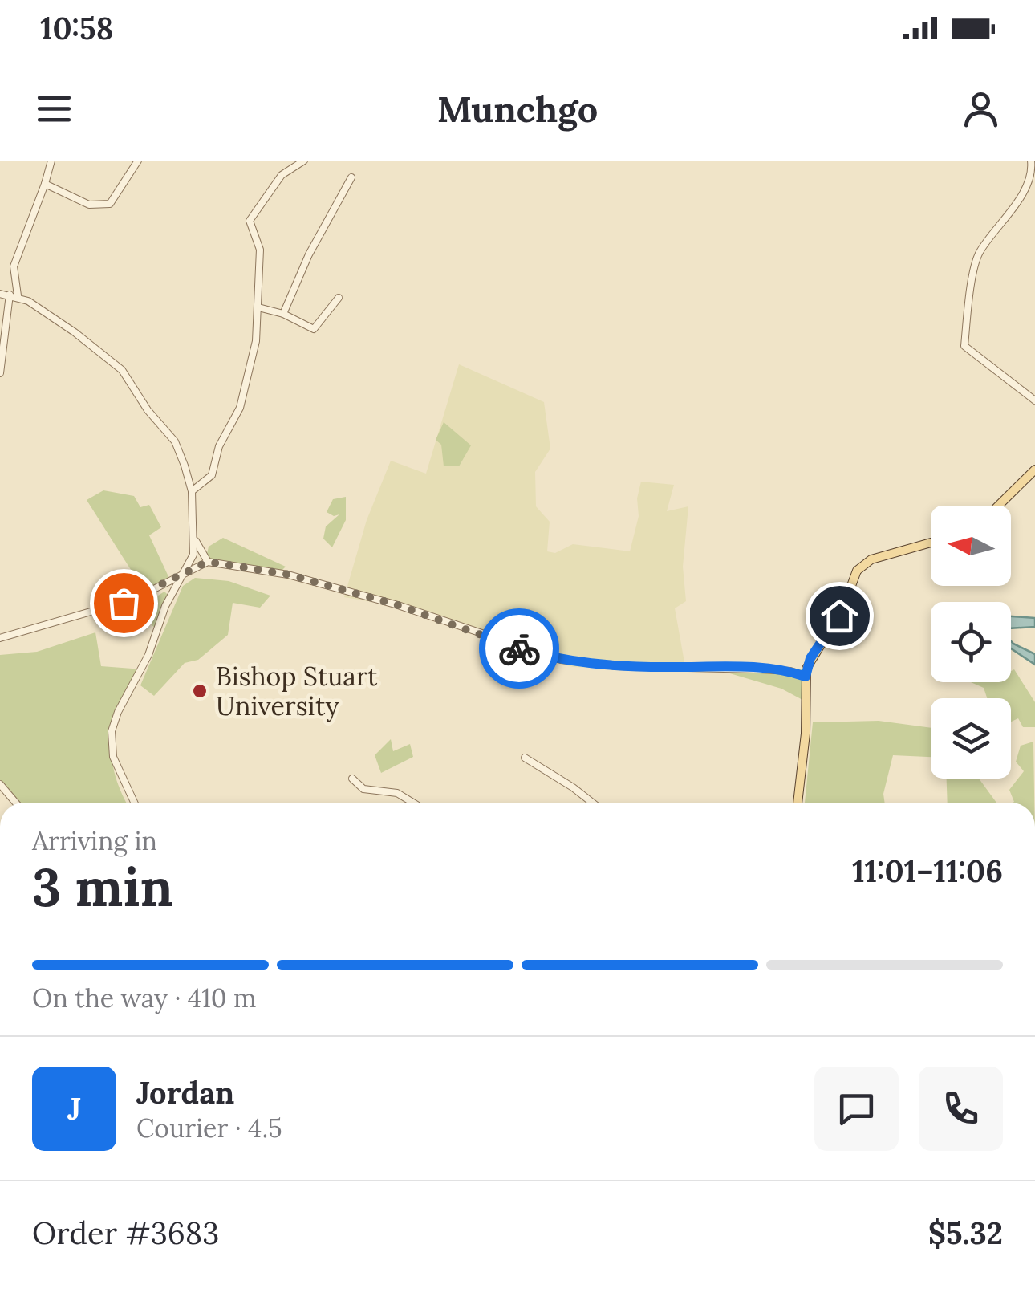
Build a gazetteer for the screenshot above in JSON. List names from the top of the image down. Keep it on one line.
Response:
{"places":["Bishop Stuart University"],"north":"left","page":{"status":"10:58","header":"Munchgo","heading":["3 min","Arriving in","11:01–11:06"],"panel":["Jordan","Courier · 4.5","Order #3683","$5.32"],"bar":"On the way · 410 m","round":"J"}}
